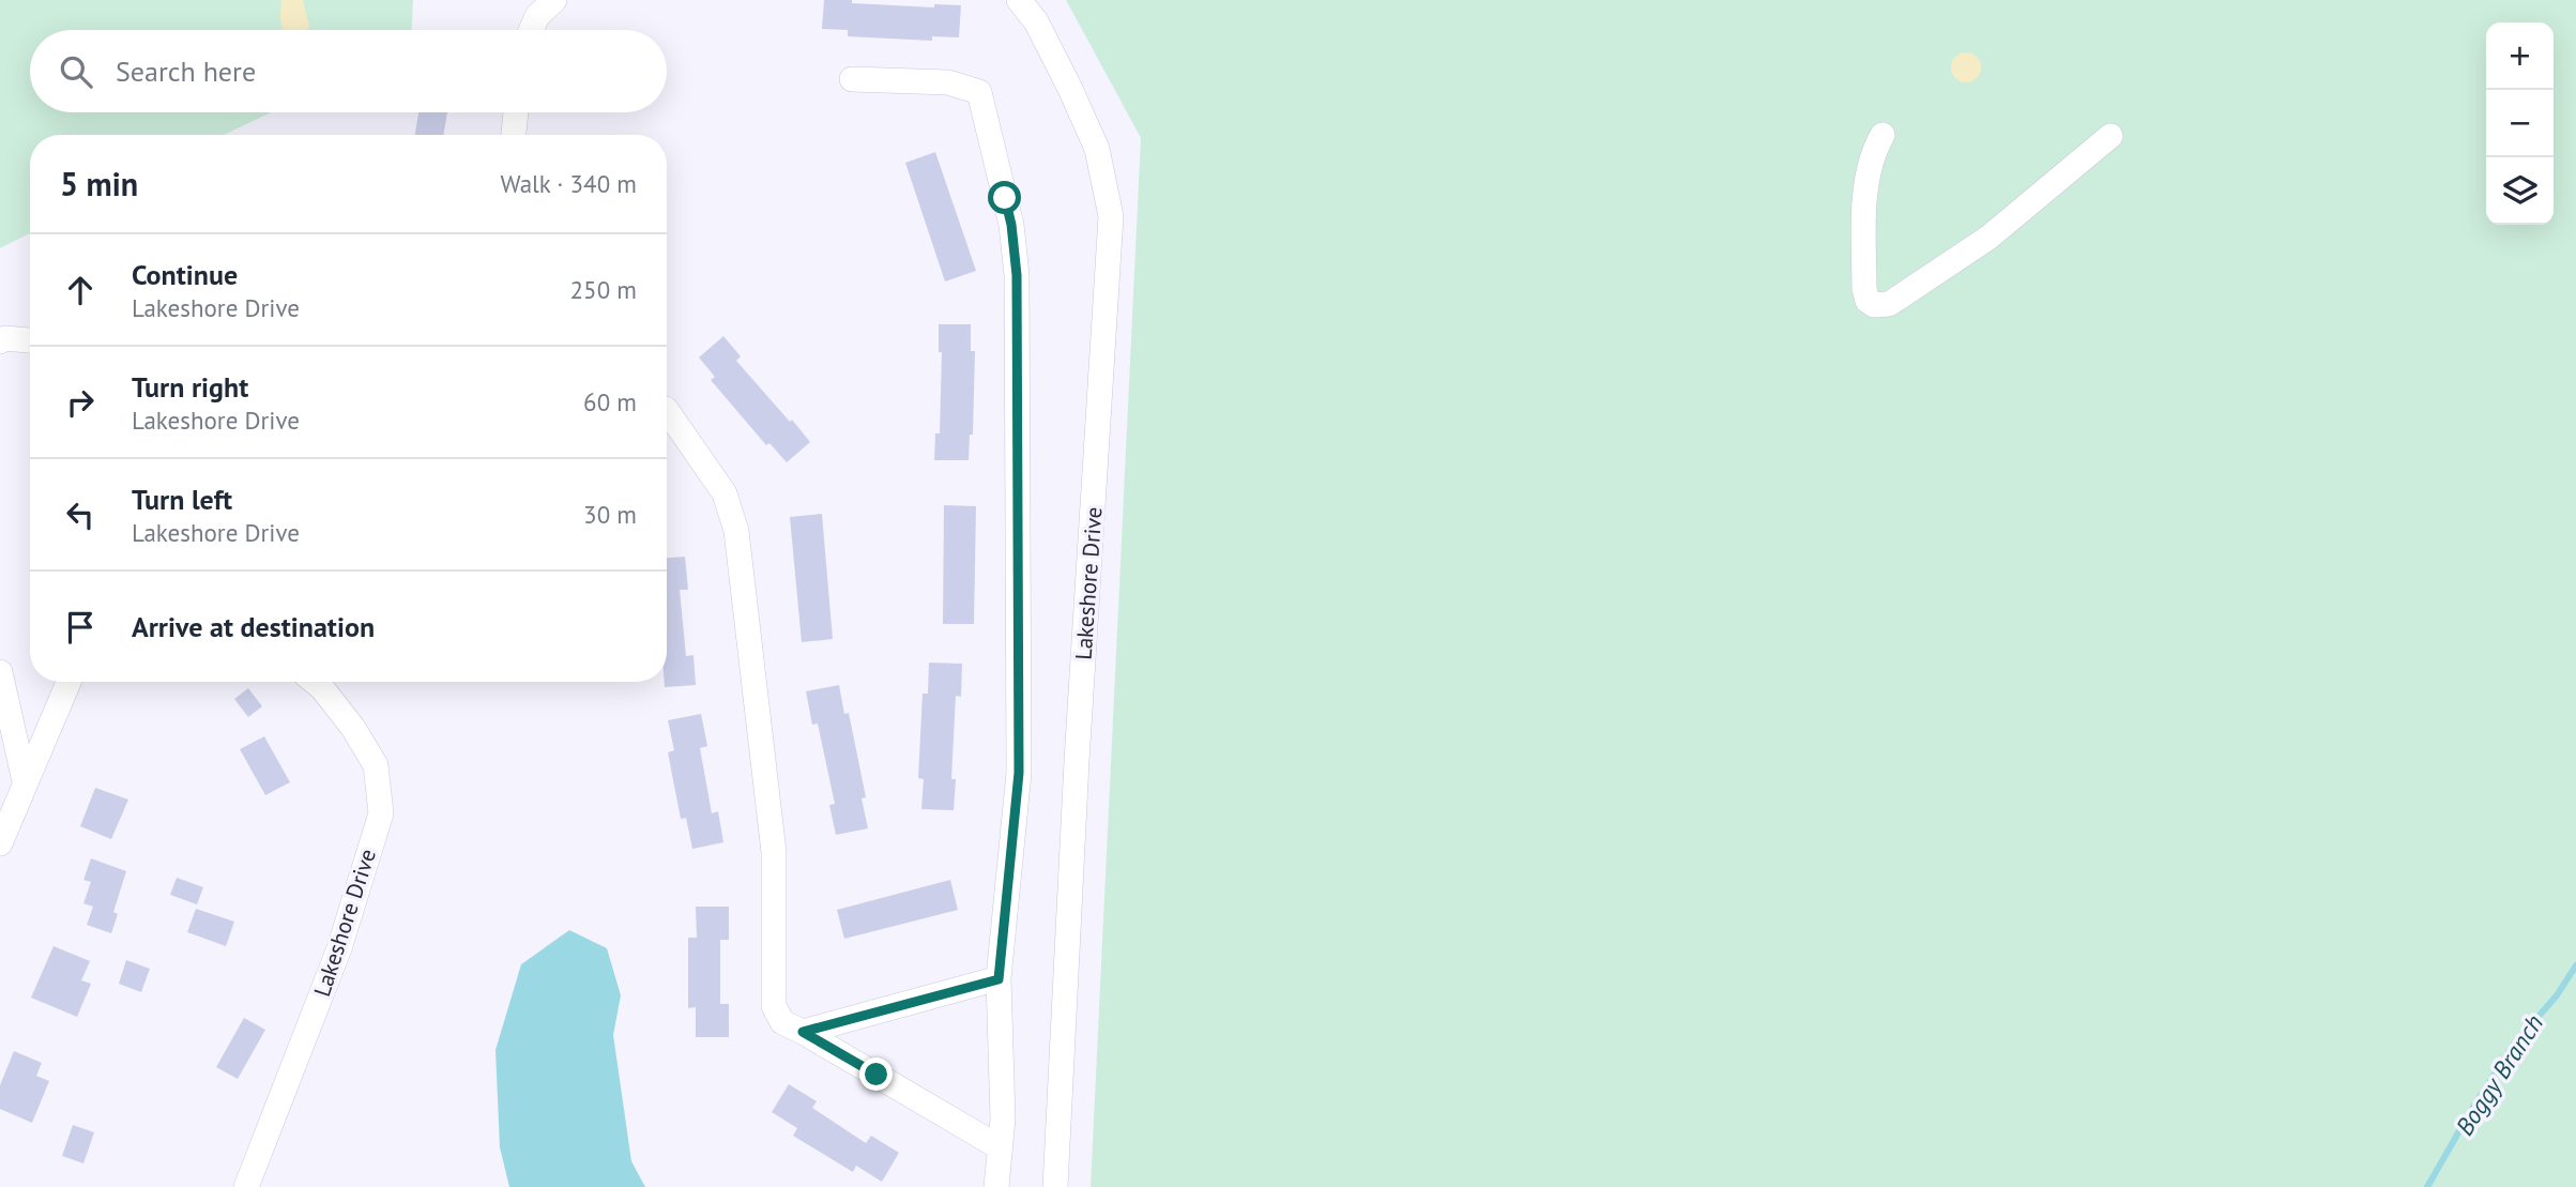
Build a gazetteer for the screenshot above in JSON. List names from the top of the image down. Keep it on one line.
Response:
{"streets":{"street":["Lakeshore Drive"]},"water":["Boggy Branch"],"page":{"map_buttons":["+","−"],"search":"Search here","heading":["5 min","Walk · 340 m"],"list":[["Continue","Lakeshore Drive","250 m"],["Turn right","Lakeshore Drive","60 m"],["Turn left","Lakeshore Drive","30 m"],"Arrive at destination"]}}
